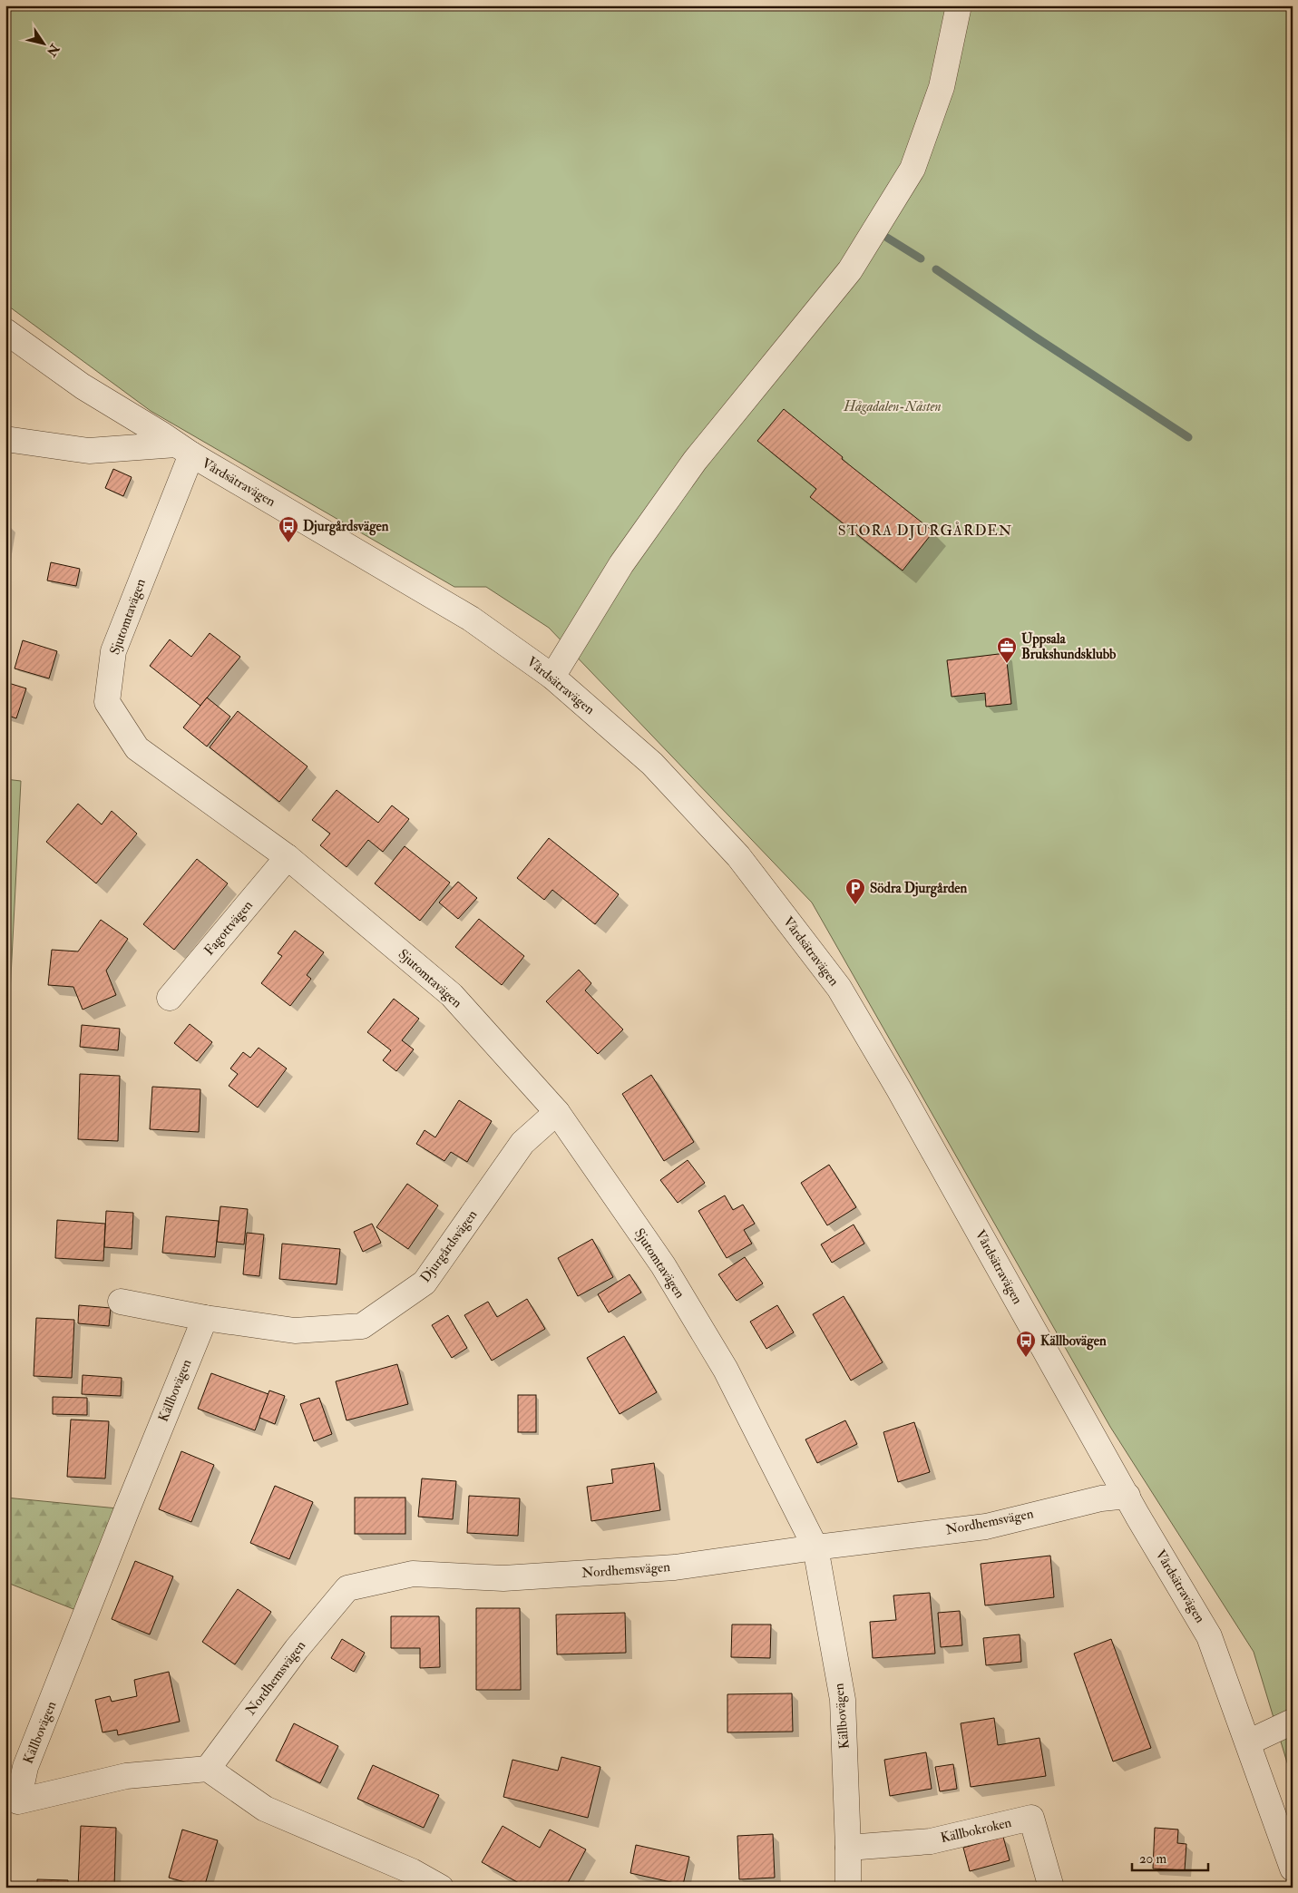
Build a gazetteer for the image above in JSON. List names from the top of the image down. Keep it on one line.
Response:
{"streets":{"street":["Vårdsätravägen","Sjutomtavägen","Fagottvägen","Djurgårdsvägen","Källbovägen","Nordhemsvägen","Källbokroken"]},"crossings":[["Vårdsätravägen","Sjutomtavägen"],["Vårdsätravägen","Nordhemsvägen"],["Sjutomtavägen","Fagottvägen"],["Sjutomtavägen","Djurgårdsvägen"],["Sjutomtavägen","Källbovägen"],["Sjutomtavägen","Nordhemsvägen"],["Djurgårdsvägen","Källbovägen"],["Källbovägen","Nordhemsvägen"],["Källbovägen","Källbokroken"]],"districts":["STORA DJURGÅRDEN"],"parks":["Hågadalen-Nåsten"],"places":{"bus stop":["Djurgårdsvägen","Källbovägen"],"office":["Uppsala Brukshundsklubb"],"parking":["Södra Djurgården"]},"scale_bar":"20 m","north":"bottom right"}
